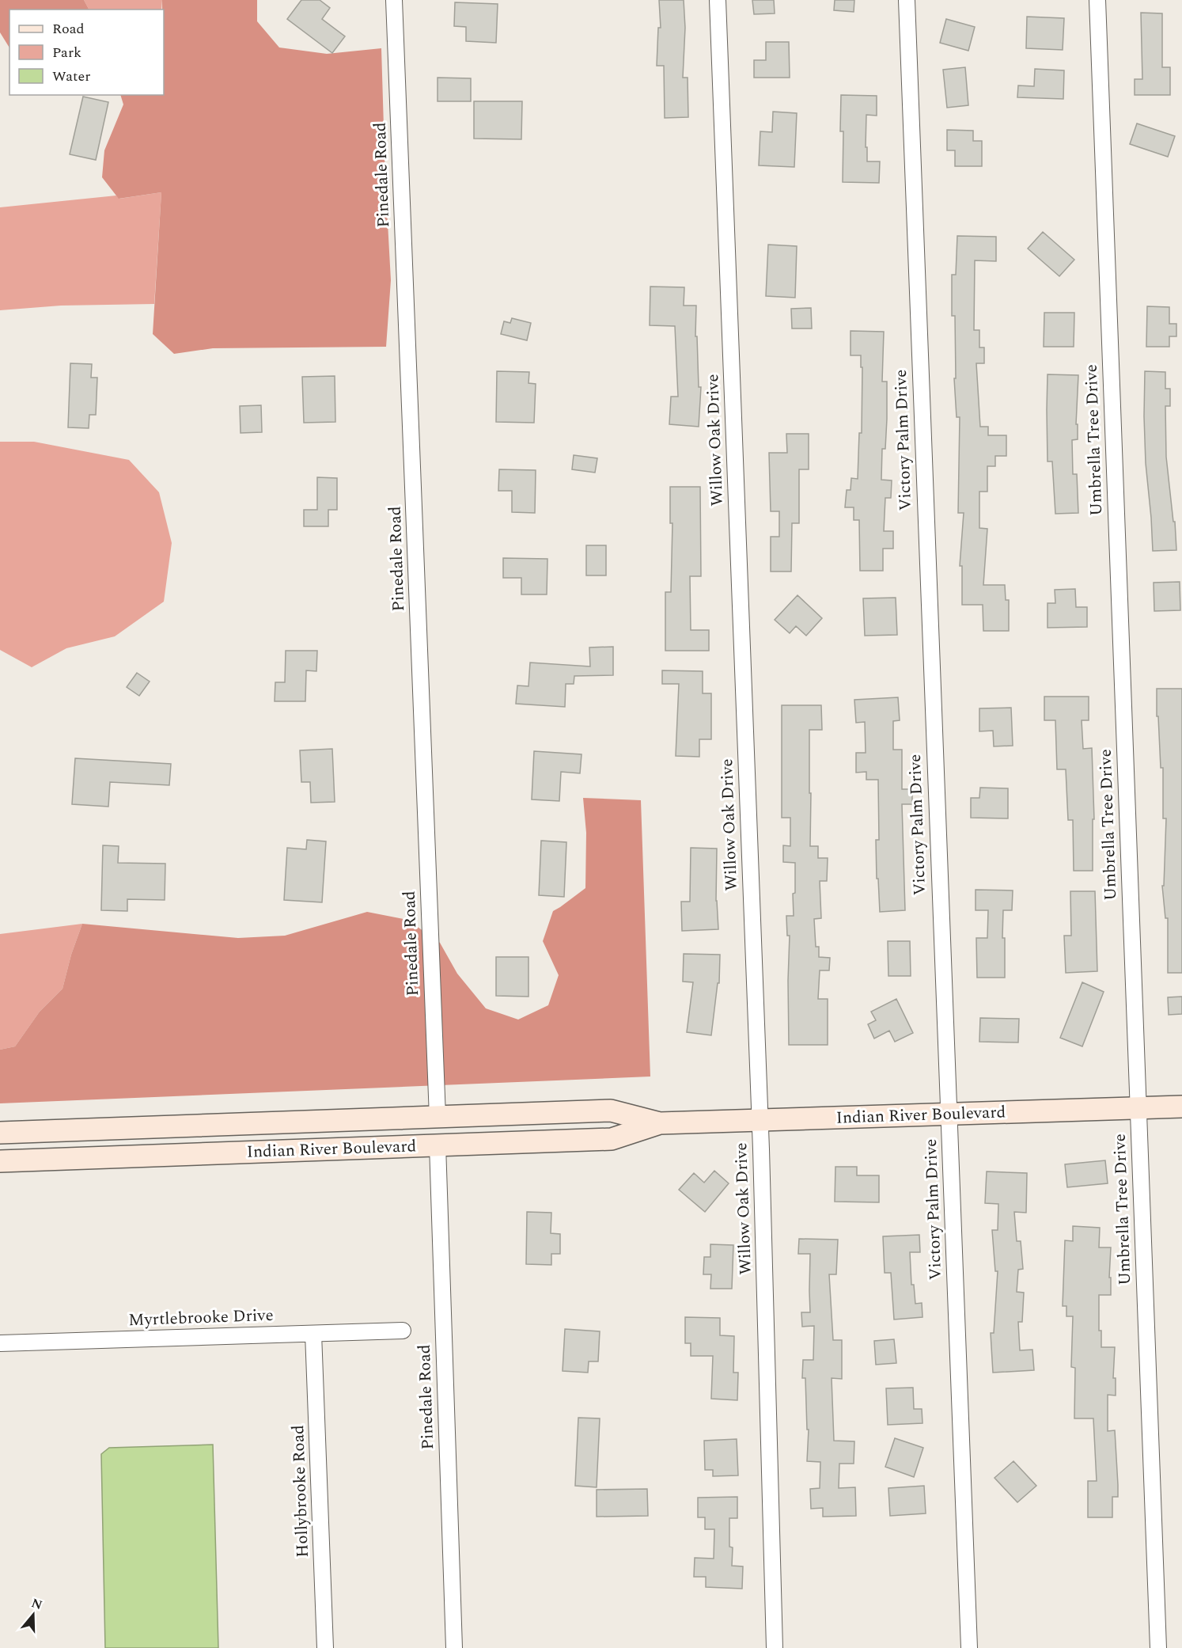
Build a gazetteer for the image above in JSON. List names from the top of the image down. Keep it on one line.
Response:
{"streets":{"main road":["Indian River Boulevard"],"street":["Pinedale Road","Willow Oak Drive","Victory Palm Drive","Umbrella Tree Drive","Myrtlebrooke Drive","Hollybrooke Road"]},"crossings":[["Pinedale Road","Indian River Boulevard"],["Willow Oak Drive","Indian River Boulevard"],["Victory Palm Drive","Indian River Boulevard"],["Umbrella Tree Drive","Indian River Boulevard"],["Myrtlebrooke Drive","Hollybrooke Road"]],"legend":["Road","Park","Water"],"north":"top"}
